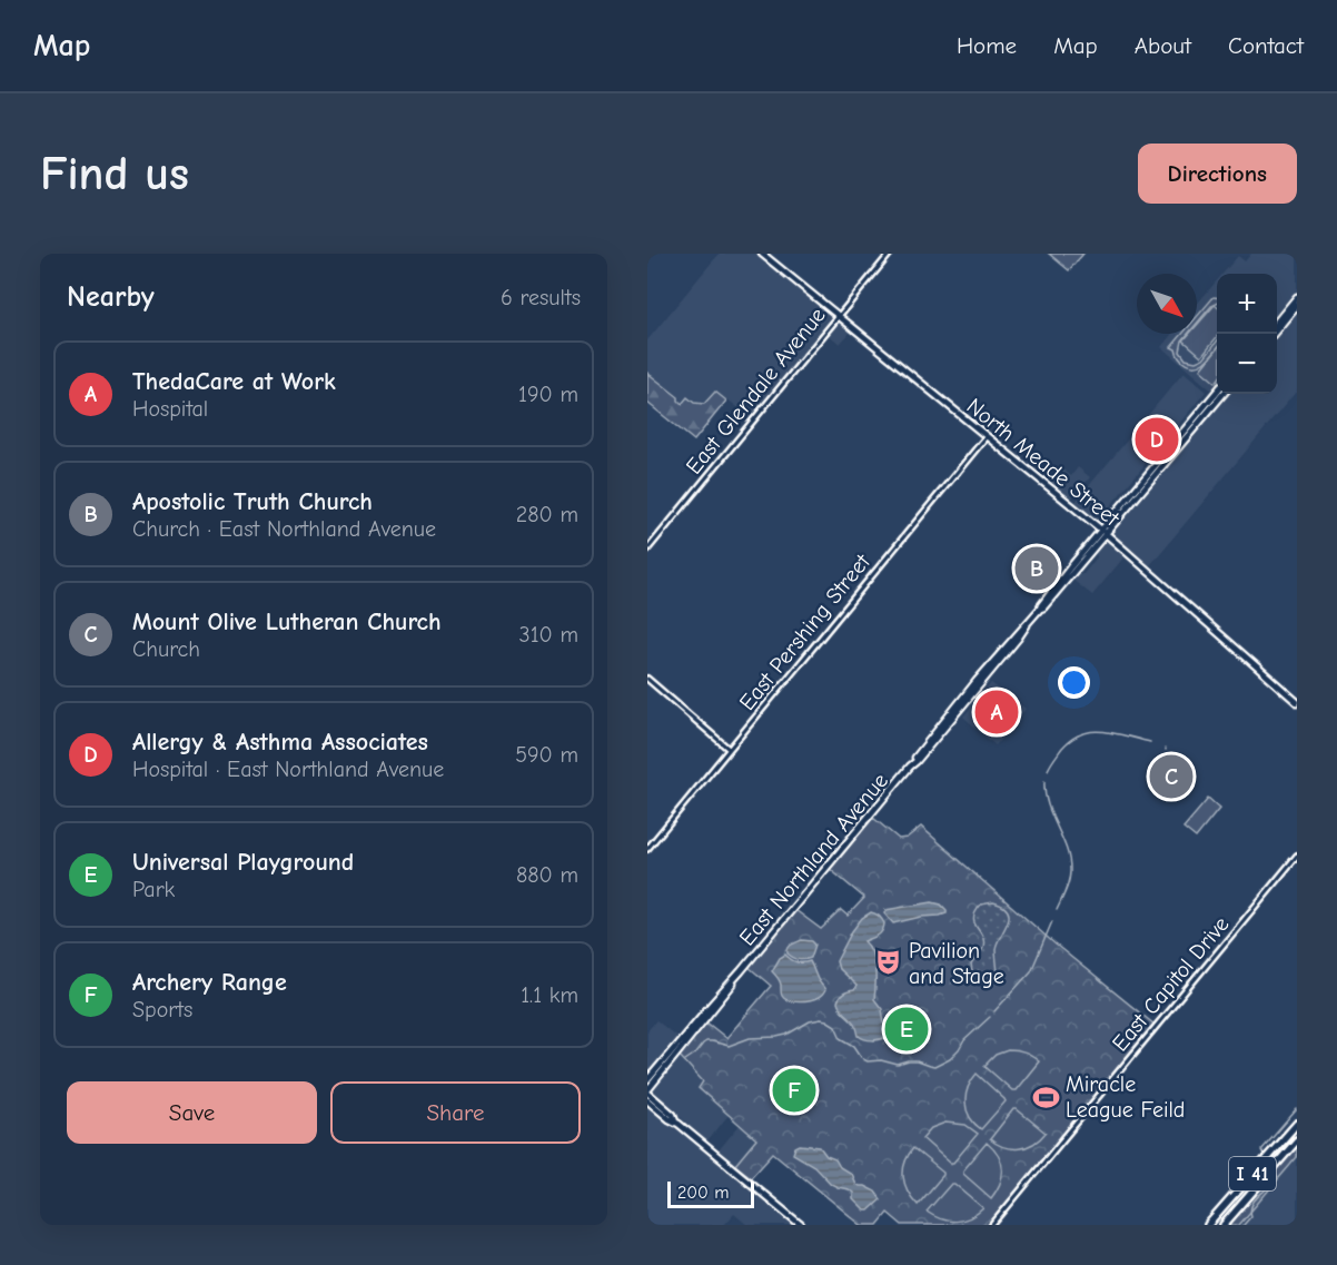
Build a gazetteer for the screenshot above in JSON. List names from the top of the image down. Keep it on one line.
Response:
{"streets":{"highway":["I 41"],"main road":["North Meade Street","East Northland Avenue"],"street":["East Glendale Avenue","East Pershing Street","East Capitol Drive"]},"crossings":[["East Glendale Avenue","North Meade Street"],["North Meade Street","East Pershing Street"],["North Meade Street","East Northland Avenue"]],"places":{"theatre":["Pavilion and Stage"],"sports":["Miracle League Feild"]},"scale_bar":"200 m","north":"bottom right","page":{"header":"Map","nav":["Home","Map","About","Contact"],"buttons":["Directions",["Save","Share"]],"title":"Find us","heading":["Nearby","6 results"],"map_buttons":["+","−"],"list":[{"mark":"A","name":"ThedaCare at Work","note":"Hospital","value":"190 m"},{"mark":"B","name":"Apostolic Truth Church","note":"Church · East Northland Avenue","value":"280 m"},{"mark":"C","name":"Mount Olive Lutheran Church","note":"Church","value":"310 m"},{"mark":"D","name":"Allergy & Asthma Associates","note":"Hospital · East Northland Avenue","value":"590 m"},{"mark":"E","name":"Universal Playground","note":"Park","value":"880 m"},{"mark":"F","name":"Archery Range","note":"Sports","value":"1.1 km"}],"pins":["D","B","A","C","E","F"],"scale":"200 m"}}
